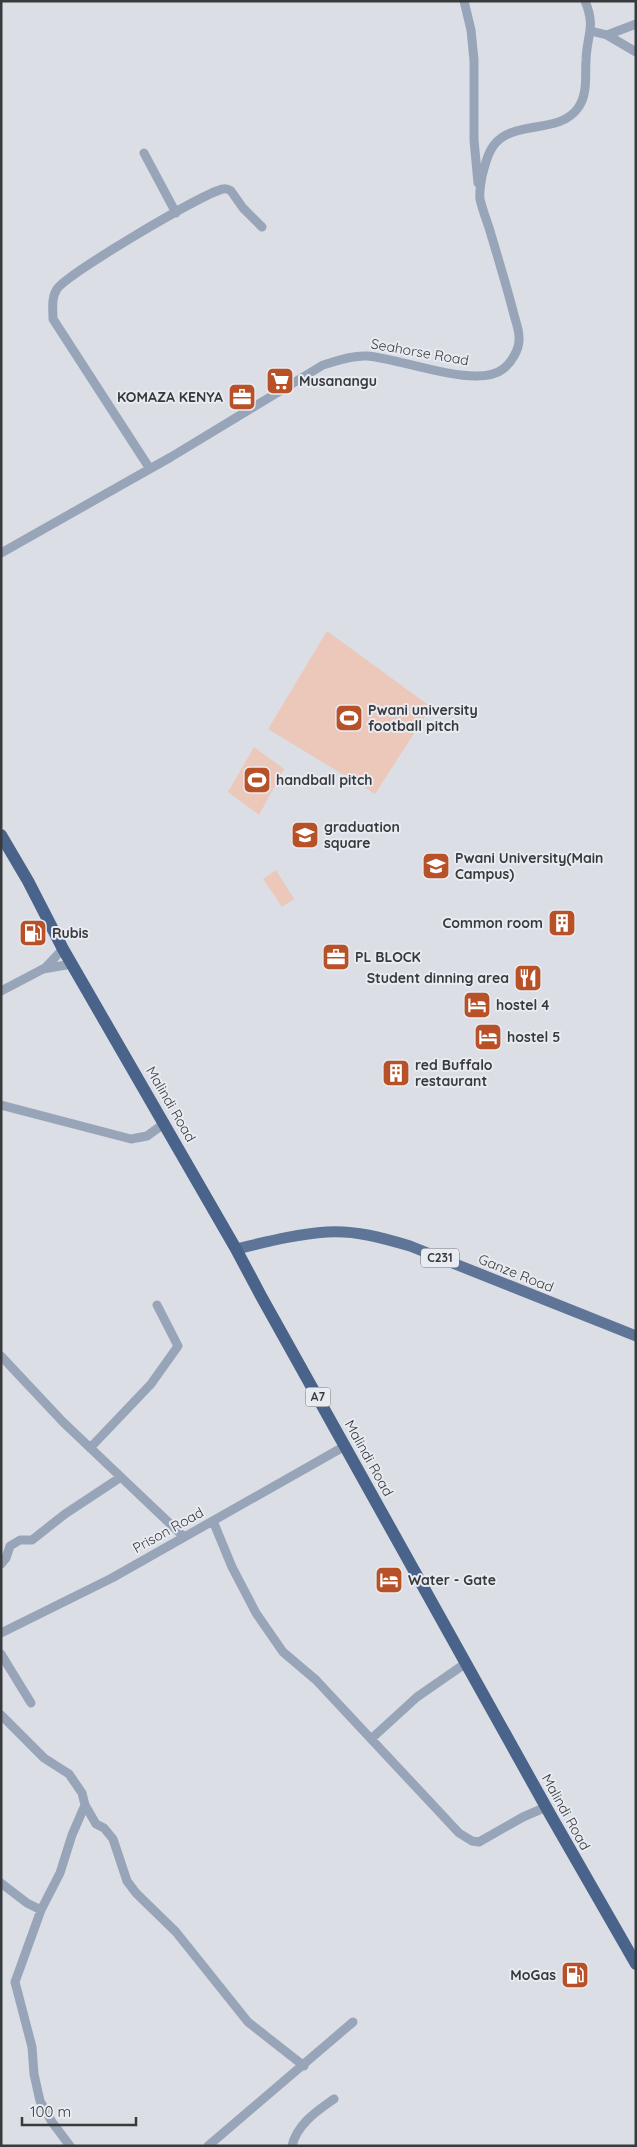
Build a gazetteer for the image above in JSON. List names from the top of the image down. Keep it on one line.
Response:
{"streets":{"highway":["Malindi Road","A7"],"main road":["C231","Ganze Road"],"street":["Seahorse Road","Prison Road"]},"crossings":[["Malindi Road","Ganze Road"],["Malindi Road","Prison Road"]],"places":{"supermarket":["Musanangu"],"office":["KOMAZA KENYA","PL BLOCK"],"sports":["Pwani university football pitch","handball pitch"],"school or university":["graduation square","Pwani University(Main Campus)"],"building":["Common room","red Buffalo restaurant"],"fuel station":["Rubis","MoGas"],"restaurant":["Student dinning area"],"hotel":["hostel 4","hostel 5","Water - Gate"]},"scale_bar":"100 m"}
